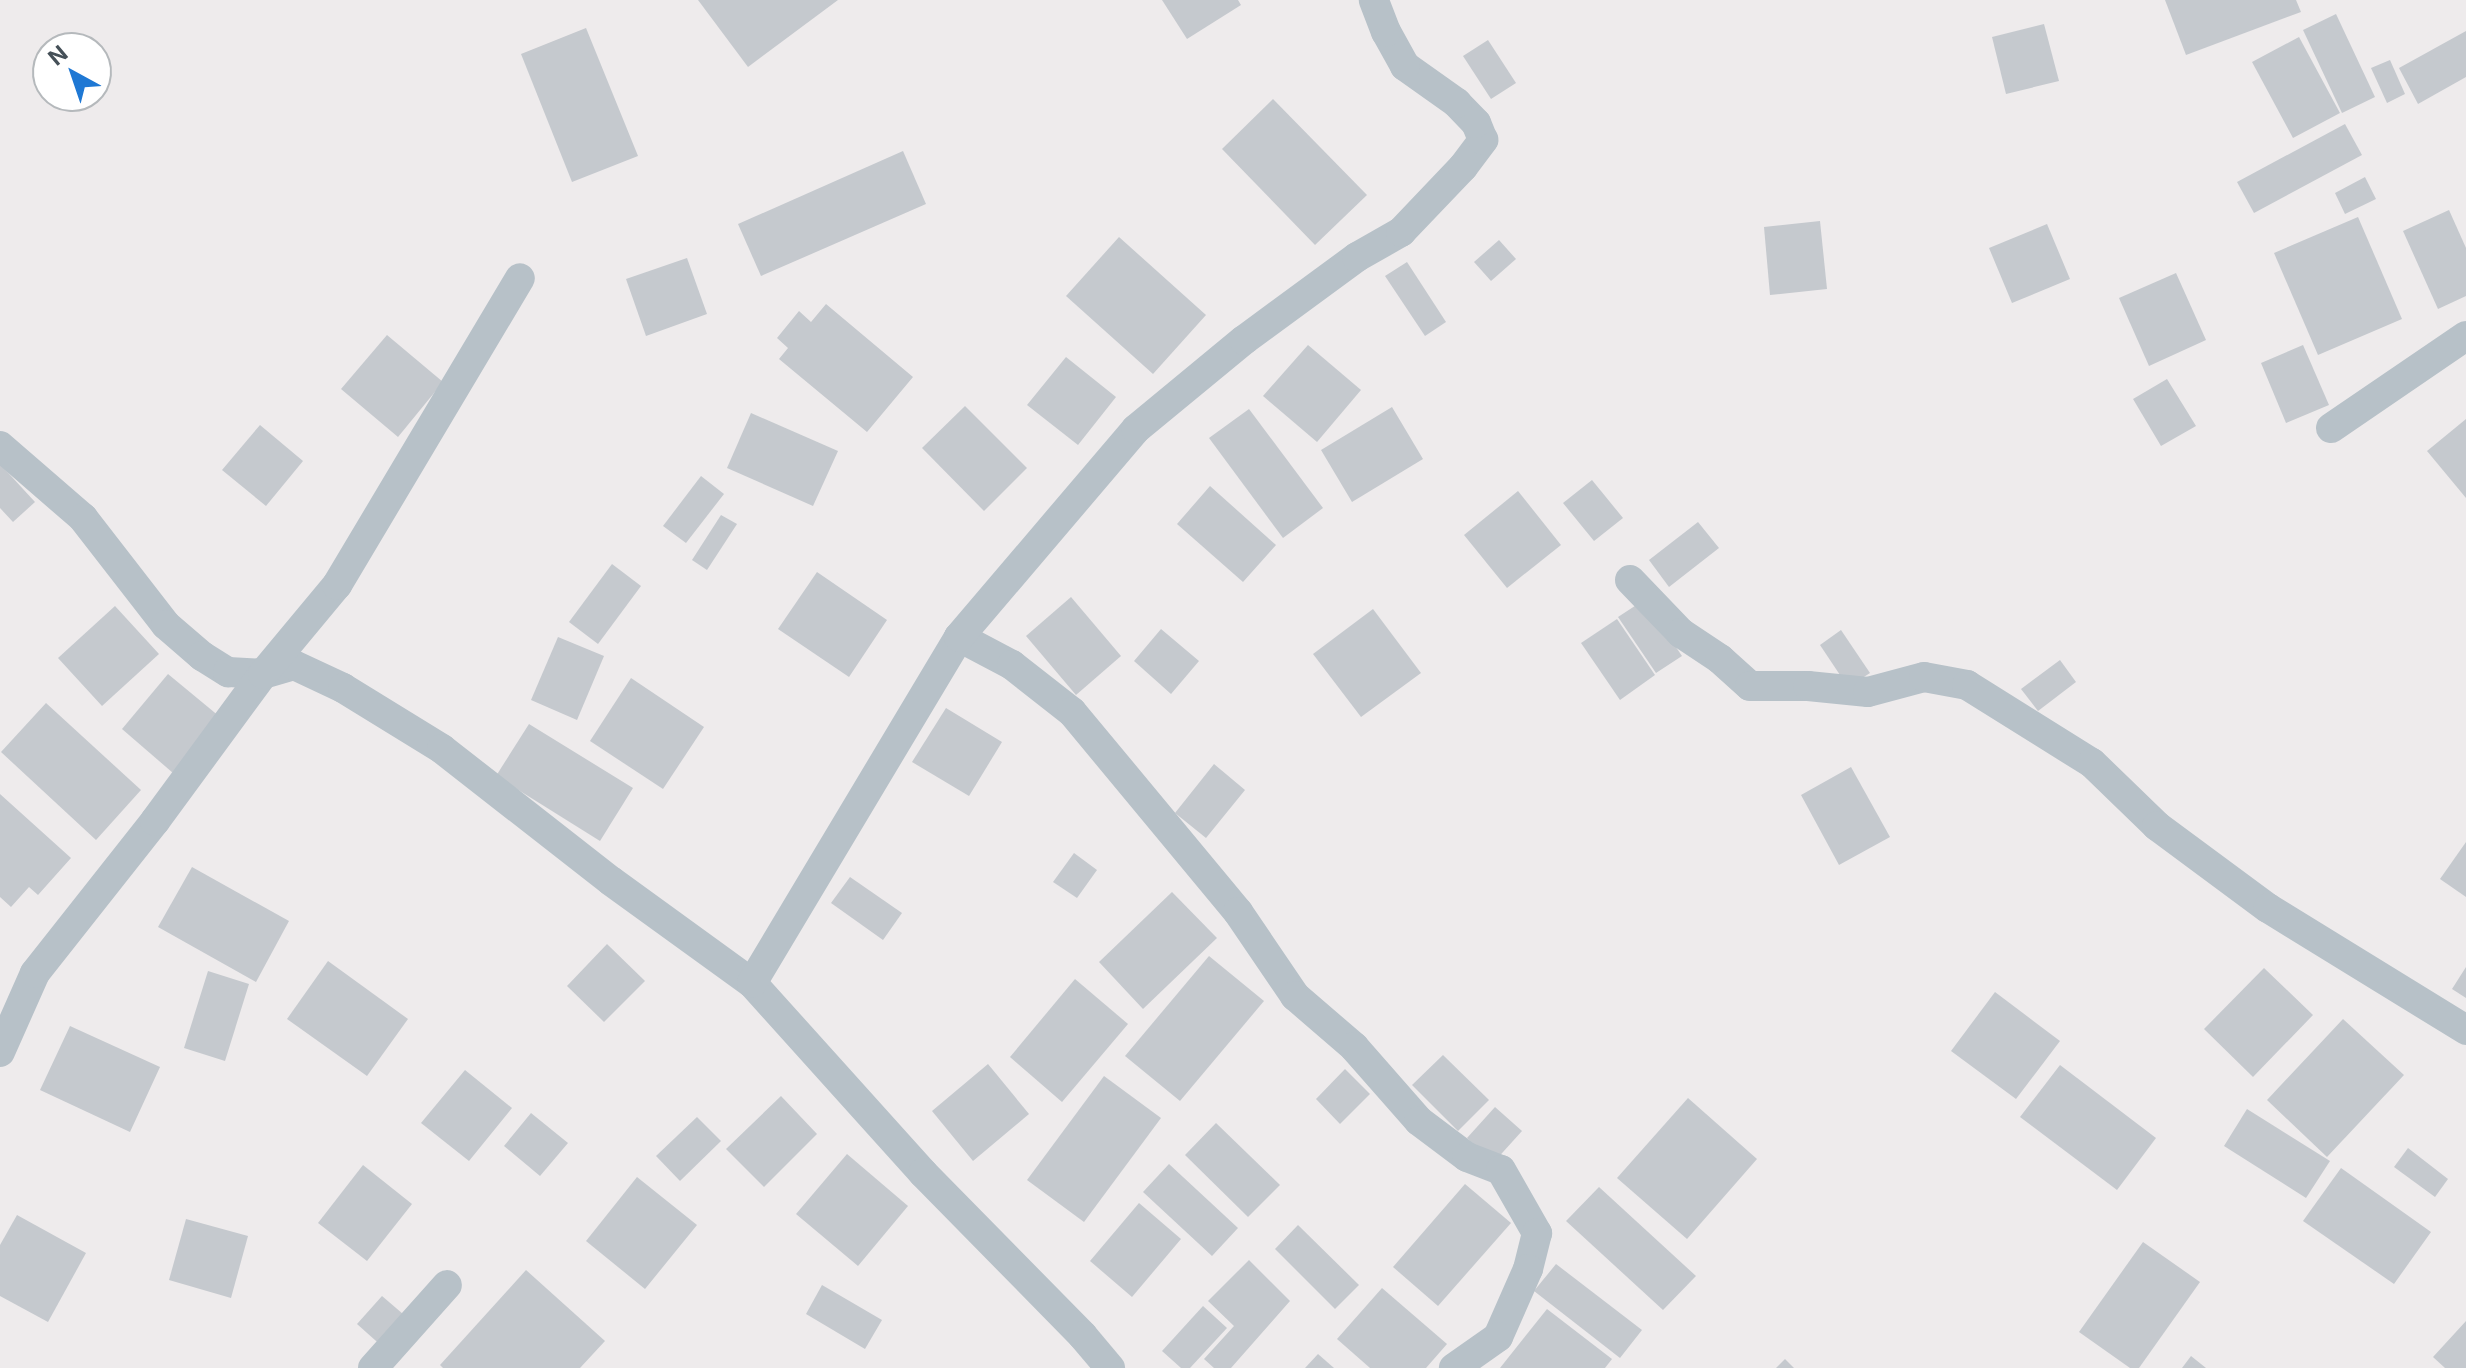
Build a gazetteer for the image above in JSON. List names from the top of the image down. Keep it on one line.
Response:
{"north":"top left"}
